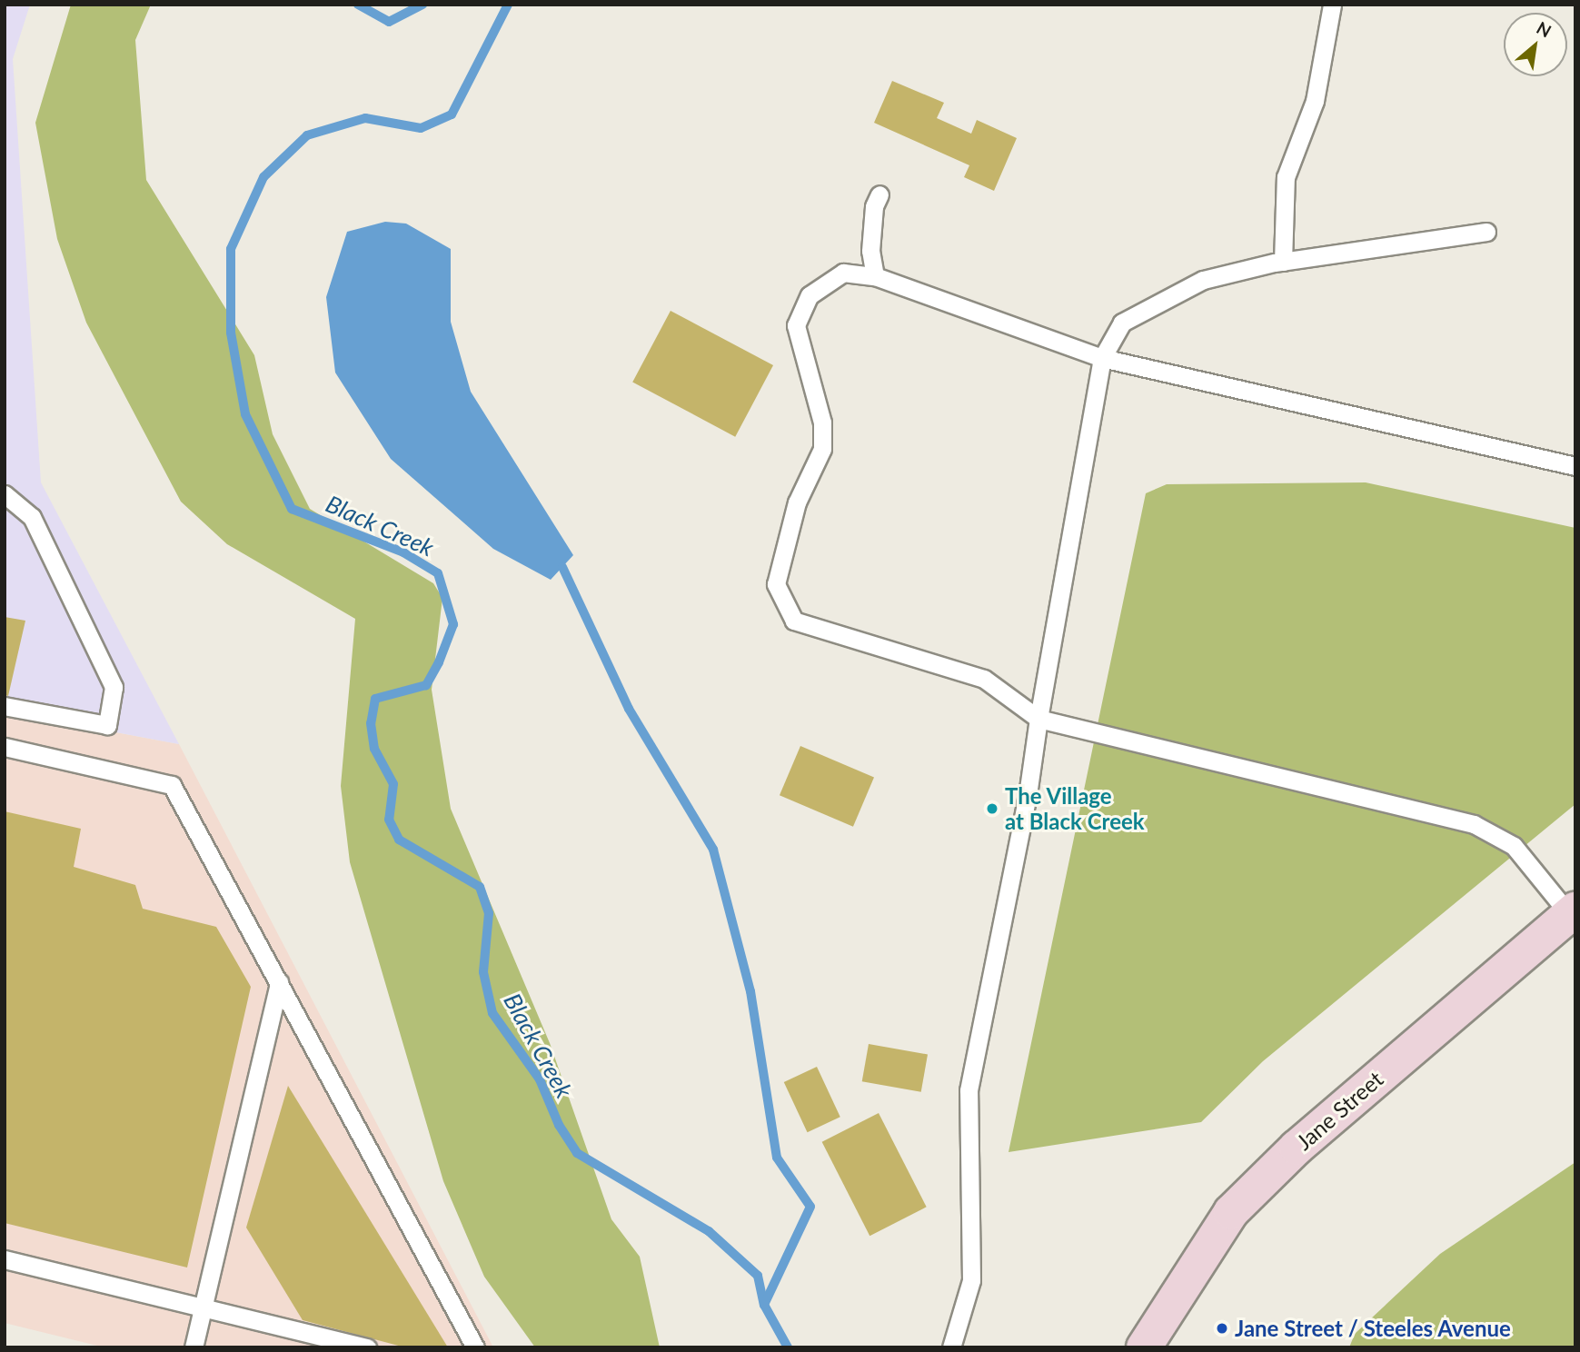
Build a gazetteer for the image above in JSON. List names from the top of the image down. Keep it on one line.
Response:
{"streets":{"main road":["Jane Street"]},"water":["Black Creek"],"places":["The Village at Black Creek","Jane Street / Steeles Avenue"],"north":"top right"}
